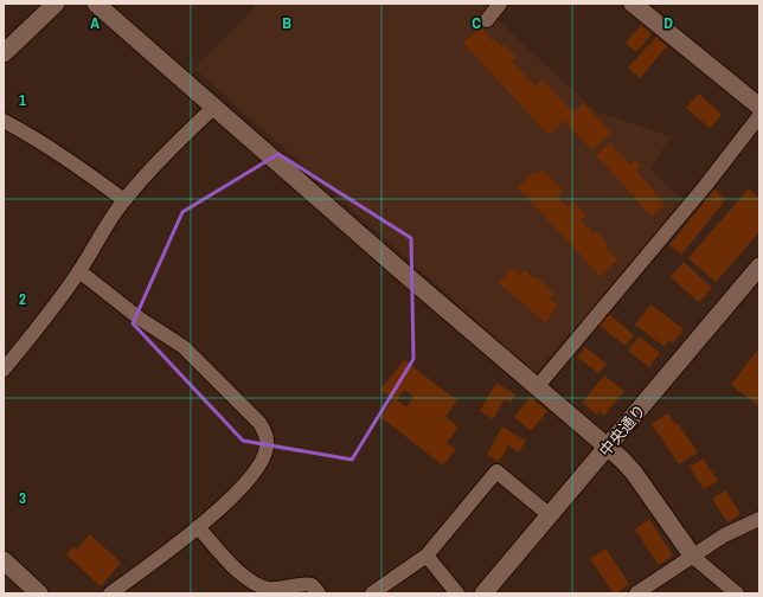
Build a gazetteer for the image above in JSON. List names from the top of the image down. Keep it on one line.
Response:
{"streets":{"street":["中央通り"]},"grid":{"columns":["A","B","C","D"],"rows":["1","2","3"]}}
